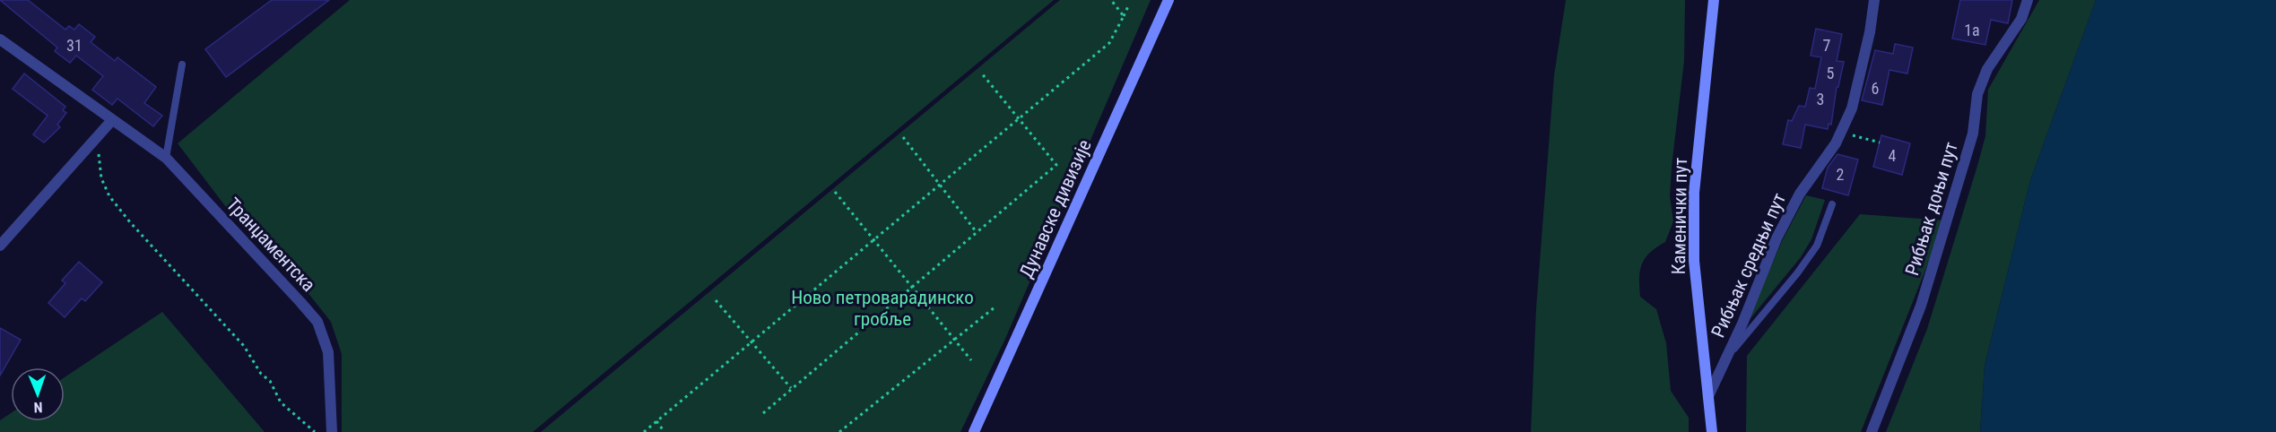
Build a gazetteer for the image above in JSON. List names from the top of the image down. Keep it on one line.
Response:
{"streets":{"street":["Дунавске дивизије","Рибњак доњи пут","Каменички пут","Транџаментска","Рибњак средњи пут"]},"crossings":[["Каменички пут","Рибњак средњи пут"]],"parks":["Ново петроварадинско гробље"],"house_numbers":["1a","31","7","5","6","3","4","2"],"north":"bottom"}
